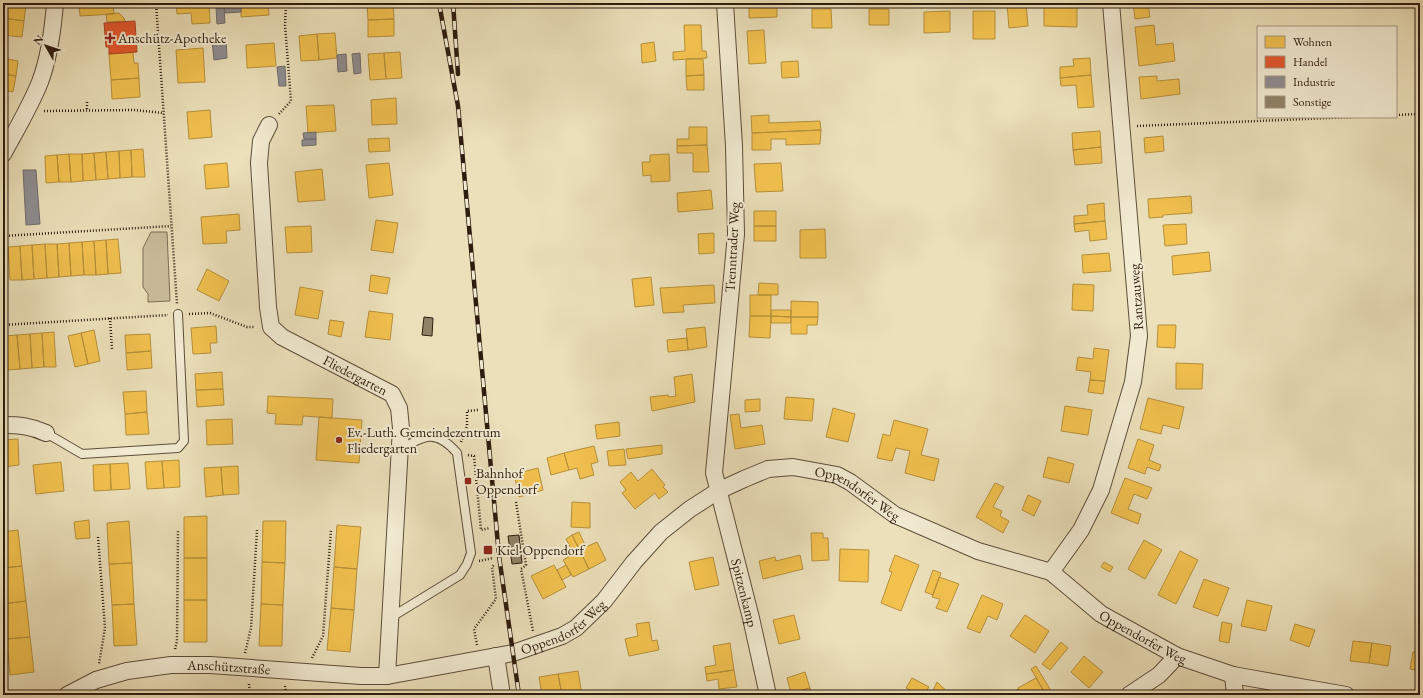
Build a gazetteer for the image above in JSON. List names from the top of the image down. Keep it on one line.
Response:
{"streets":{"street":["Trenntrader Weg","Rantzauweg","Fliedergarten","Oppendorfer Weg","Spitzenkamp","Anschützstraße"]},"crossings":[["Trenntrader Weg","Oppendorfer Weg"],["Trenntrader Weg","Spitzenkamp"],["Rantzauweg","Oppendorfer Weg"],["Fliedergarten","Oppendorfer Weg"],["Fliedergarten","Anschützstraße"],["Oppendorfer Weg","Spitzenkamp"],["Oppendorfer Weg","Anschützstraße"]],"places":{"health":["Anschütz-Apotheke"],"other":["Ev.-Luth. Gemeindezentrum Fliedergarten"],"transit":["Bahnhof Oppendorf","Kiel-Oppendorf"]},"legend":["Wohnen","Handel","Industrie","Sonstige"],"north":"top left"}
